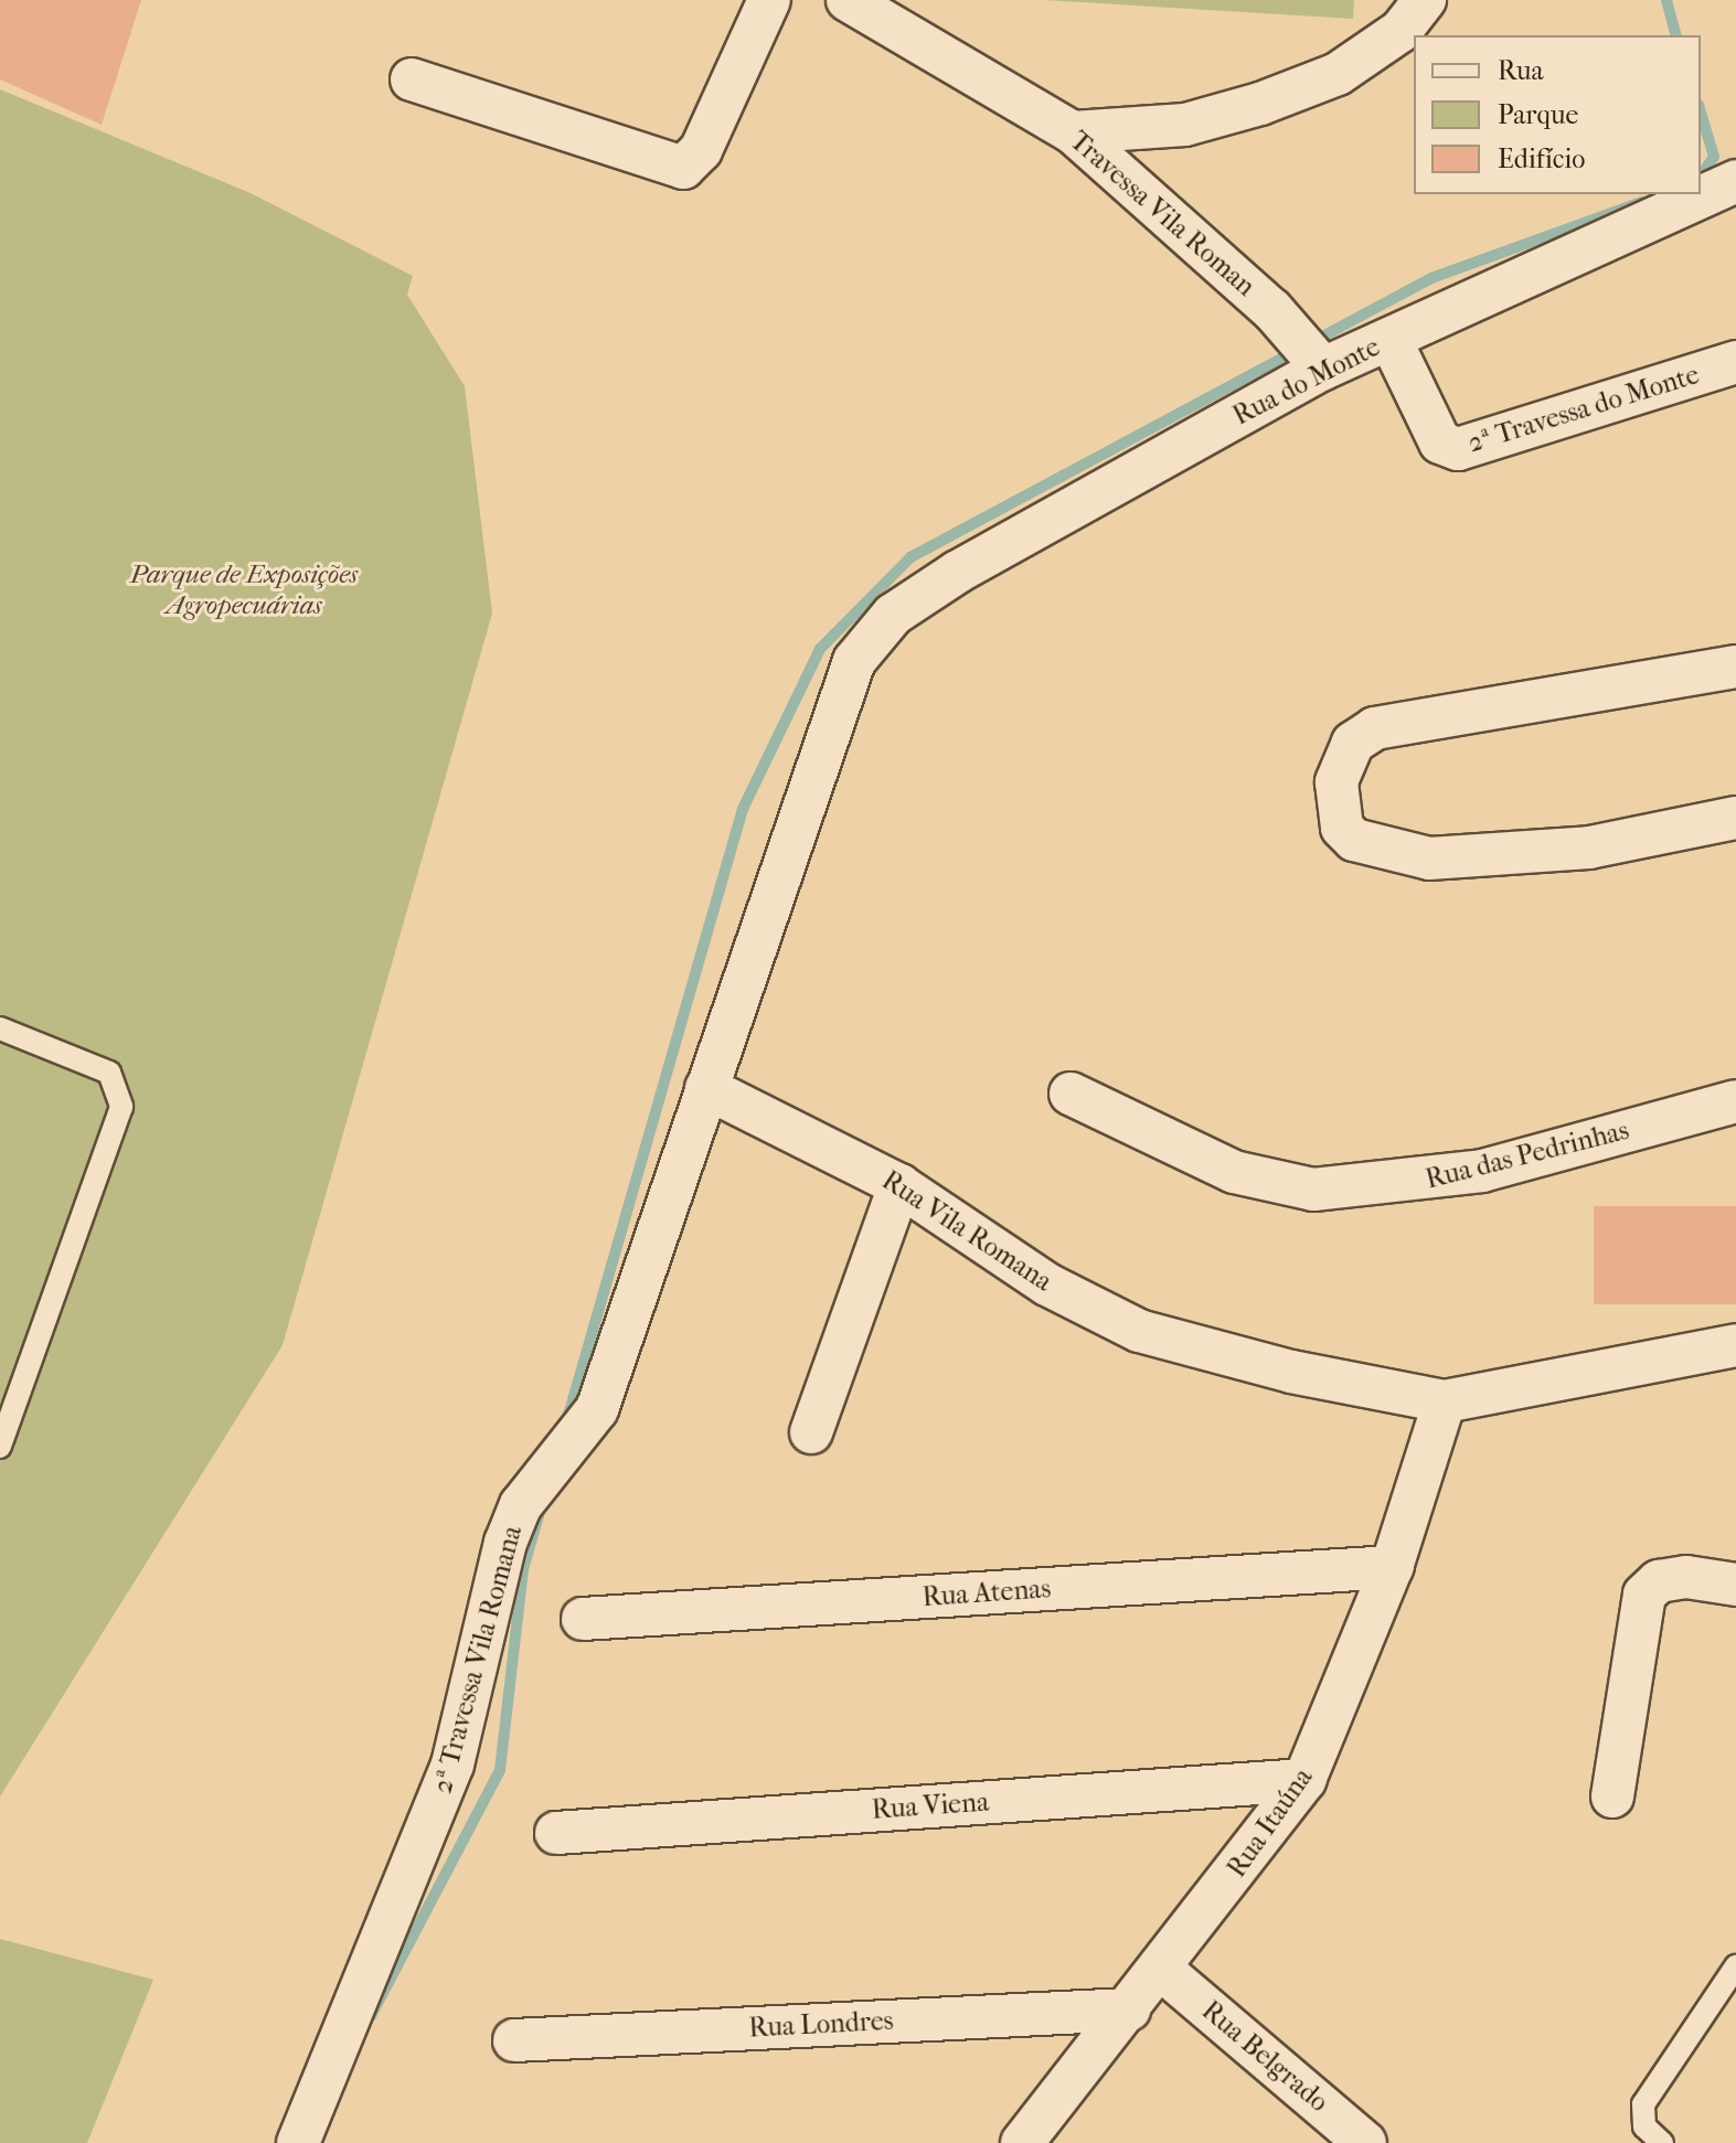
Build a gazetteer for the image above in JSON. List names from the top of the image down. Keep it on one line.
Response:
{"streets":{"street":["Travessa Vila Roman","Rua do Monte","2ª Travessa do Monte","Rua das Pedrinhas","Rua Vila Romana","Rua Atenas","2ª Travessa Vila Romana","Rua Viena","Rua Itaúna","Rua Londres","Rua Belgrado"]},"crossings":[["Travessa Vila Roman","Rua do Monte"],["Rua do Monte","2ª Travessa do Monte"],["Rua do Monte","Rua Vila Romana"],["Rua do Monte","2ª Travessa Vila Romana"],["Rua Vila Romana","2ª Travessa Vila Romana"],["Rua Vila Romana","Rua Itaúna"],["Rua Atenas","Rua Itaúna"],["Rua Viena","Rua Itaúna"],["Rua Itaúna","Rua Londres"],["Rua Itaúna","Rua Belgrado"]],"parks":["Parque de Exposições Agropecuárias"],"legend":["Rua","Parque","Edifício"]}
